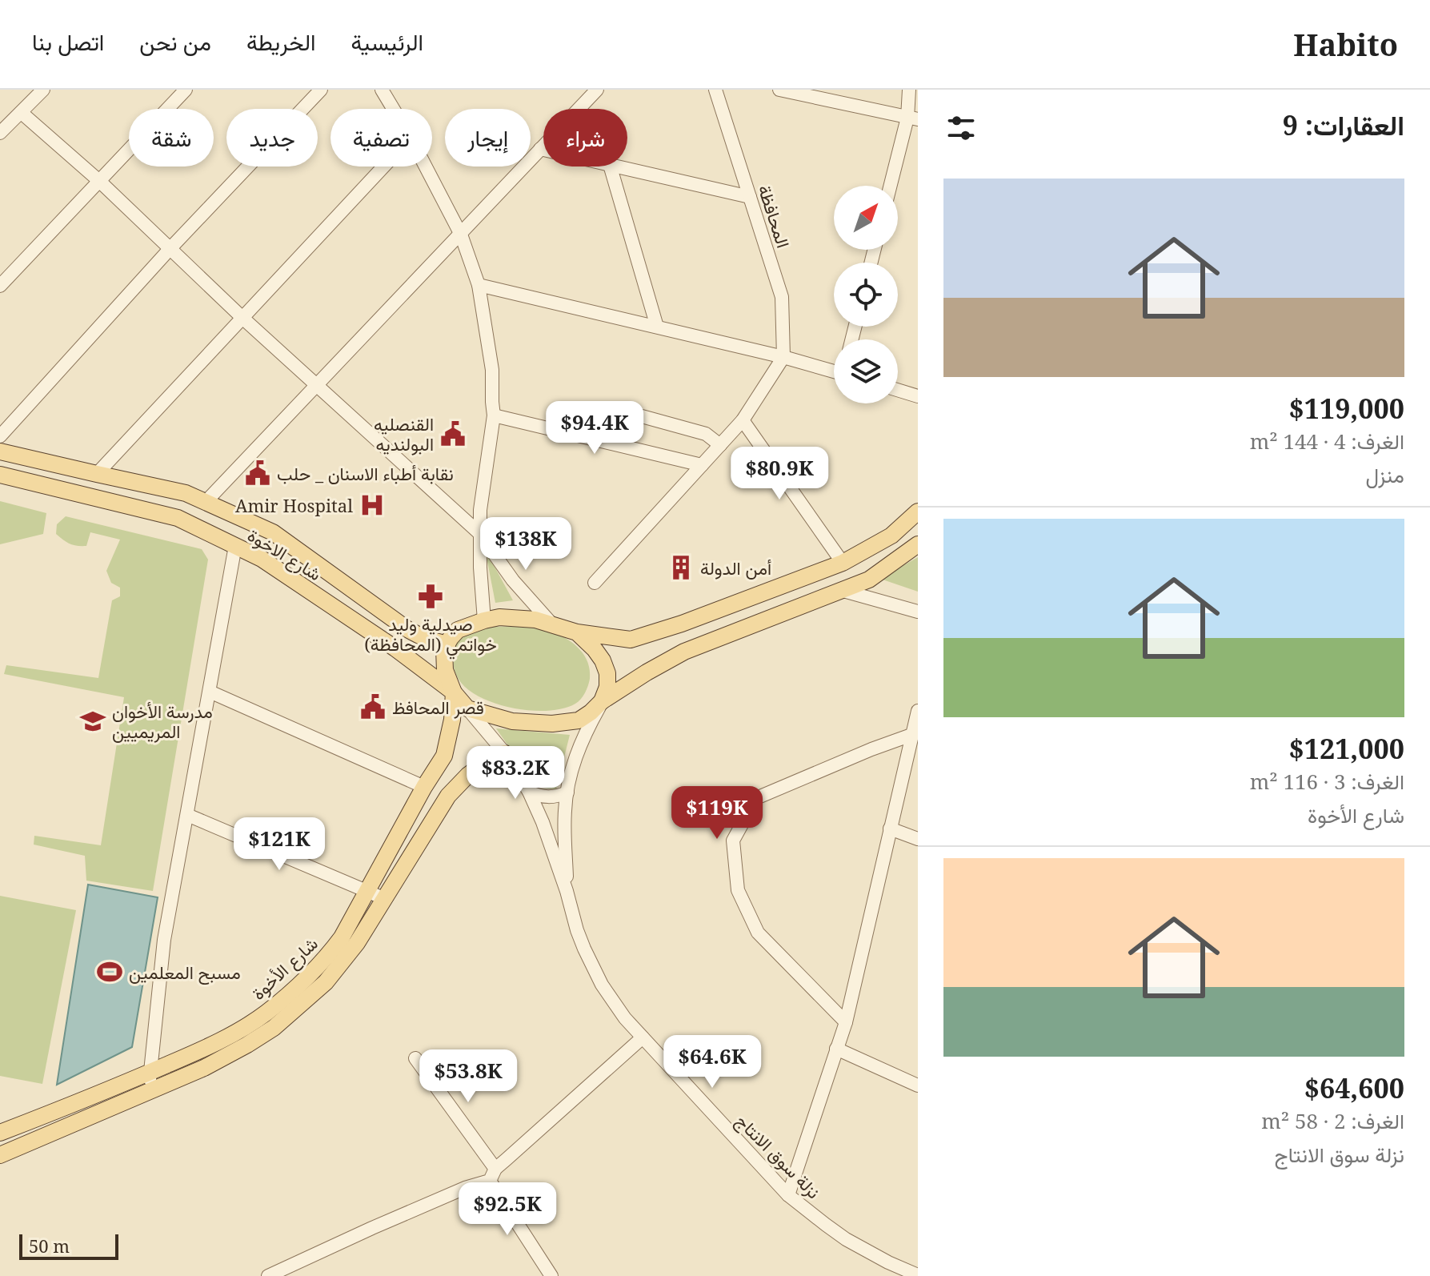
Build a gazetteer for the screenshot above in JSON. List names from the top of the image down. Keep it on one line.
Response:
{"streets":{"main road":["شارع الاخوة","شارع الأخوة"],"street":["المحافظة","نزلة سوق الانتاج"]},"crossings":[["شارع الاخوة","شارع الأخوة"]],"places":{"public building":["القنصليه البولنديه","نقابة أطباء الاسنان _ حلب","قصر المحافظ"],"hospital":["Amir Hospital"],"building":["أمن الدولة"],"pharmacy":["صيدلية وليد خواتمي (المحافظة)"],"school or university":["مدرسة الأخوان المريميين"],"sports":["مسبح المعلمين"]},"scale_bar":"50 m","north":"top right","page":{"header":"Habito","nav":["الرئيسية","الخريطة","من نحن","اتصل بنا"],"heading":"العقارات: 9","chip":["شراء","إيجار","تصفية","جديد","شقة"],"list":[{"name":"$119,000","note":"الغرف: 4 · 144 m² · منزل"},{"name":"$121,000","note":"الغرف: 3 · 116 m² · شارع الأخوة"},{"name":"$64,600","note":"الغرف: 2 · 58 m² · نزلة سوق الانتاج"}],"price":["$94.4K","$80.9K","$138K","$83.2K","$119K","$121K","$64.6K","$53.8K","$92.5K"],"scale":"50 m"}}
